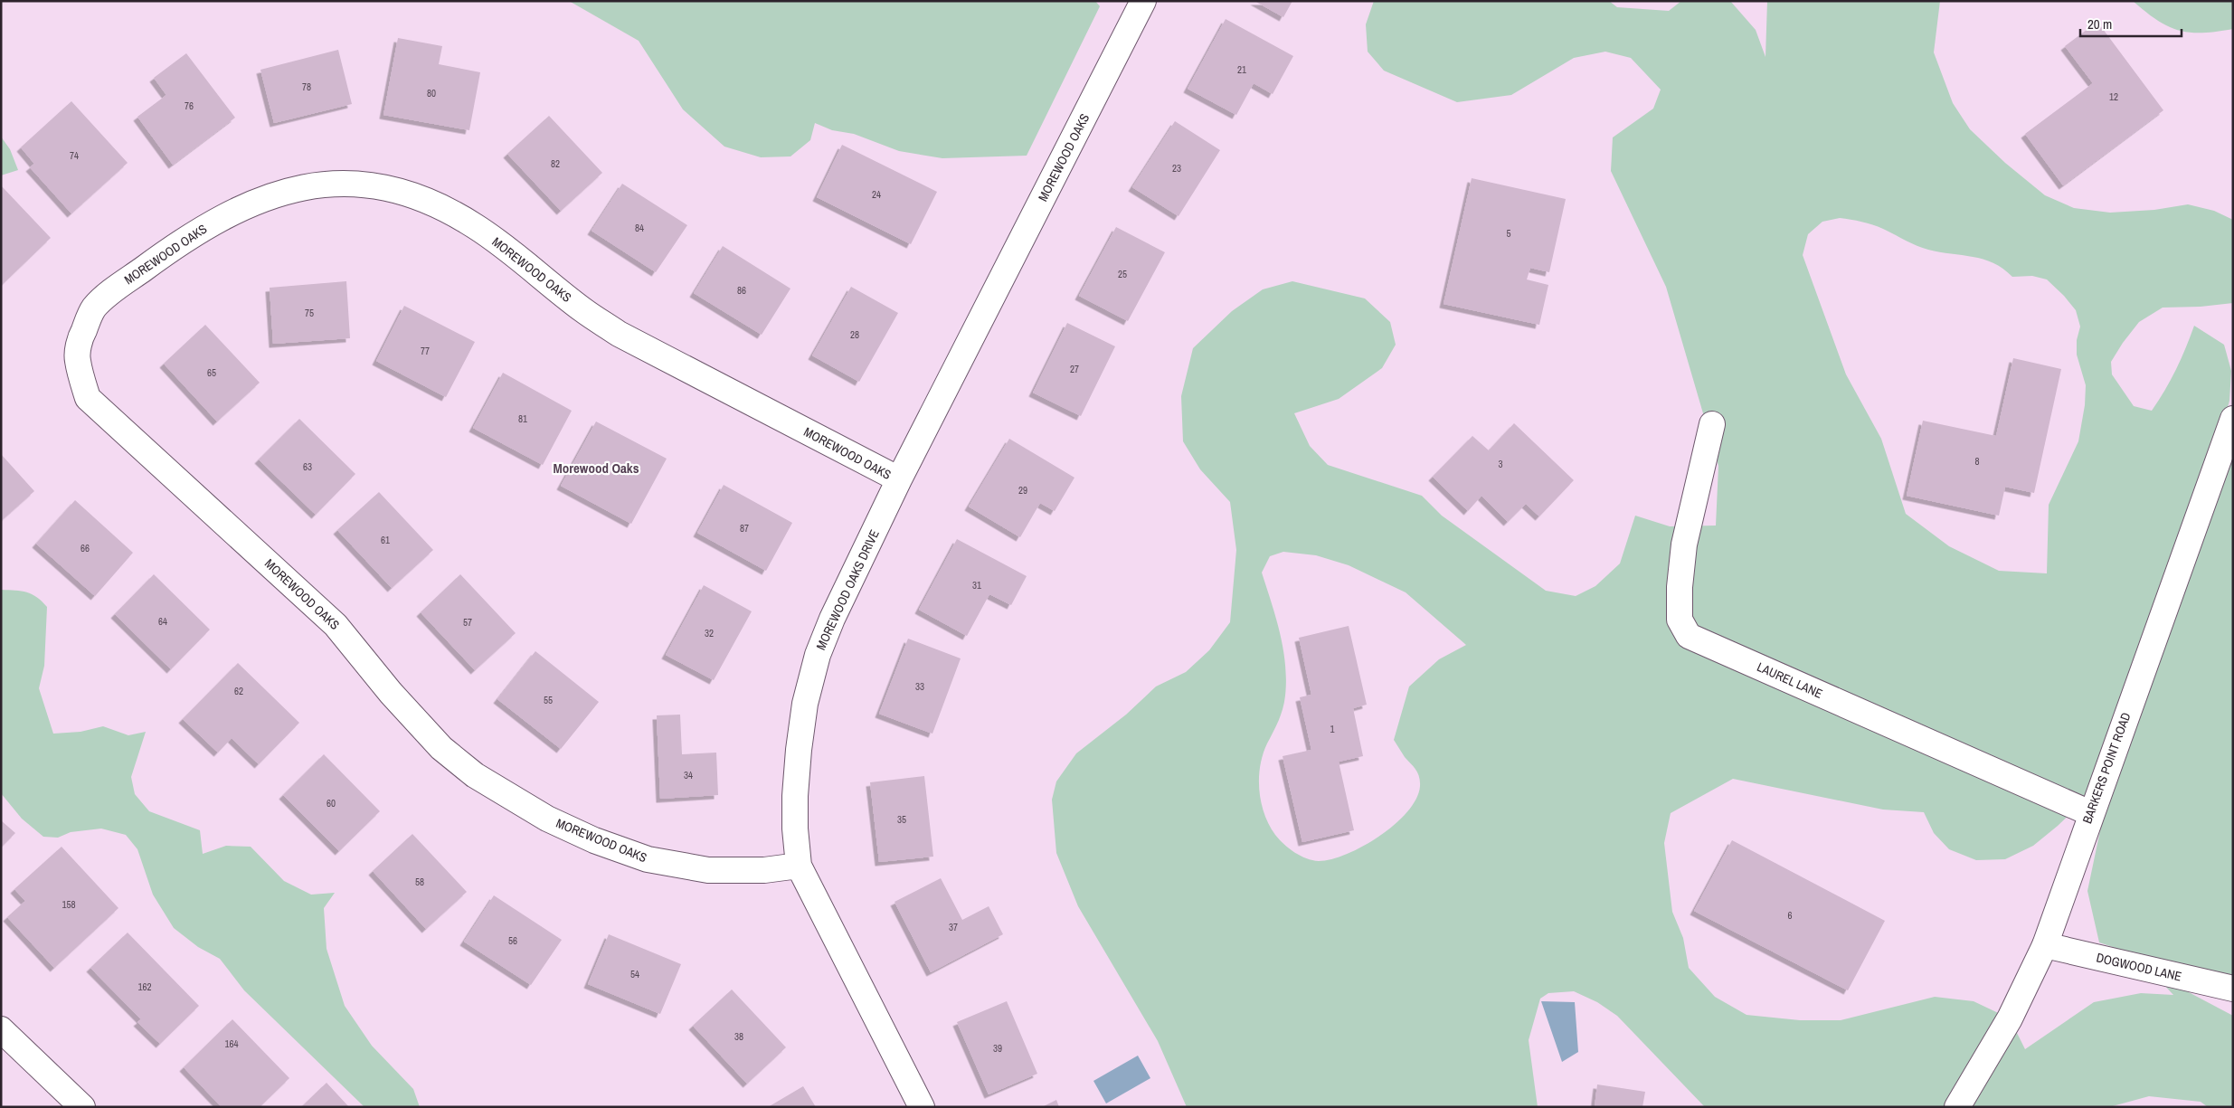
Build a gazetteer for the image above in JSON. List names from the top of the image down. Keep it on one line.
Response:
{"streets":{"street":["MOREWOOD OAKS","MOREWOOD OAKS DRIVE","LAUREL LANE","BARKERS POINT ROAD","DOGWOOD LANE"]},"crossings":[["MOREWOOD OAKS","MOREWOOD OAKS DRIVE"],["LAUREL LANE","BARKERS POINT ROAD"],["BARKERS POINT ROAD","DOGWOOD LANE"]],"districts":["Morewood Oaks"],"house_numbers":["21","78","80","12","76","74","82","23","24","84","5","25","86","75","28","77","27","65","81","8","3","63","29","87","61","66","31","64","57","32","33","62","55","1","34","60","35","58","158","6","37","56","54","162","38","164","39"],"scale_bar":"20 m"}
